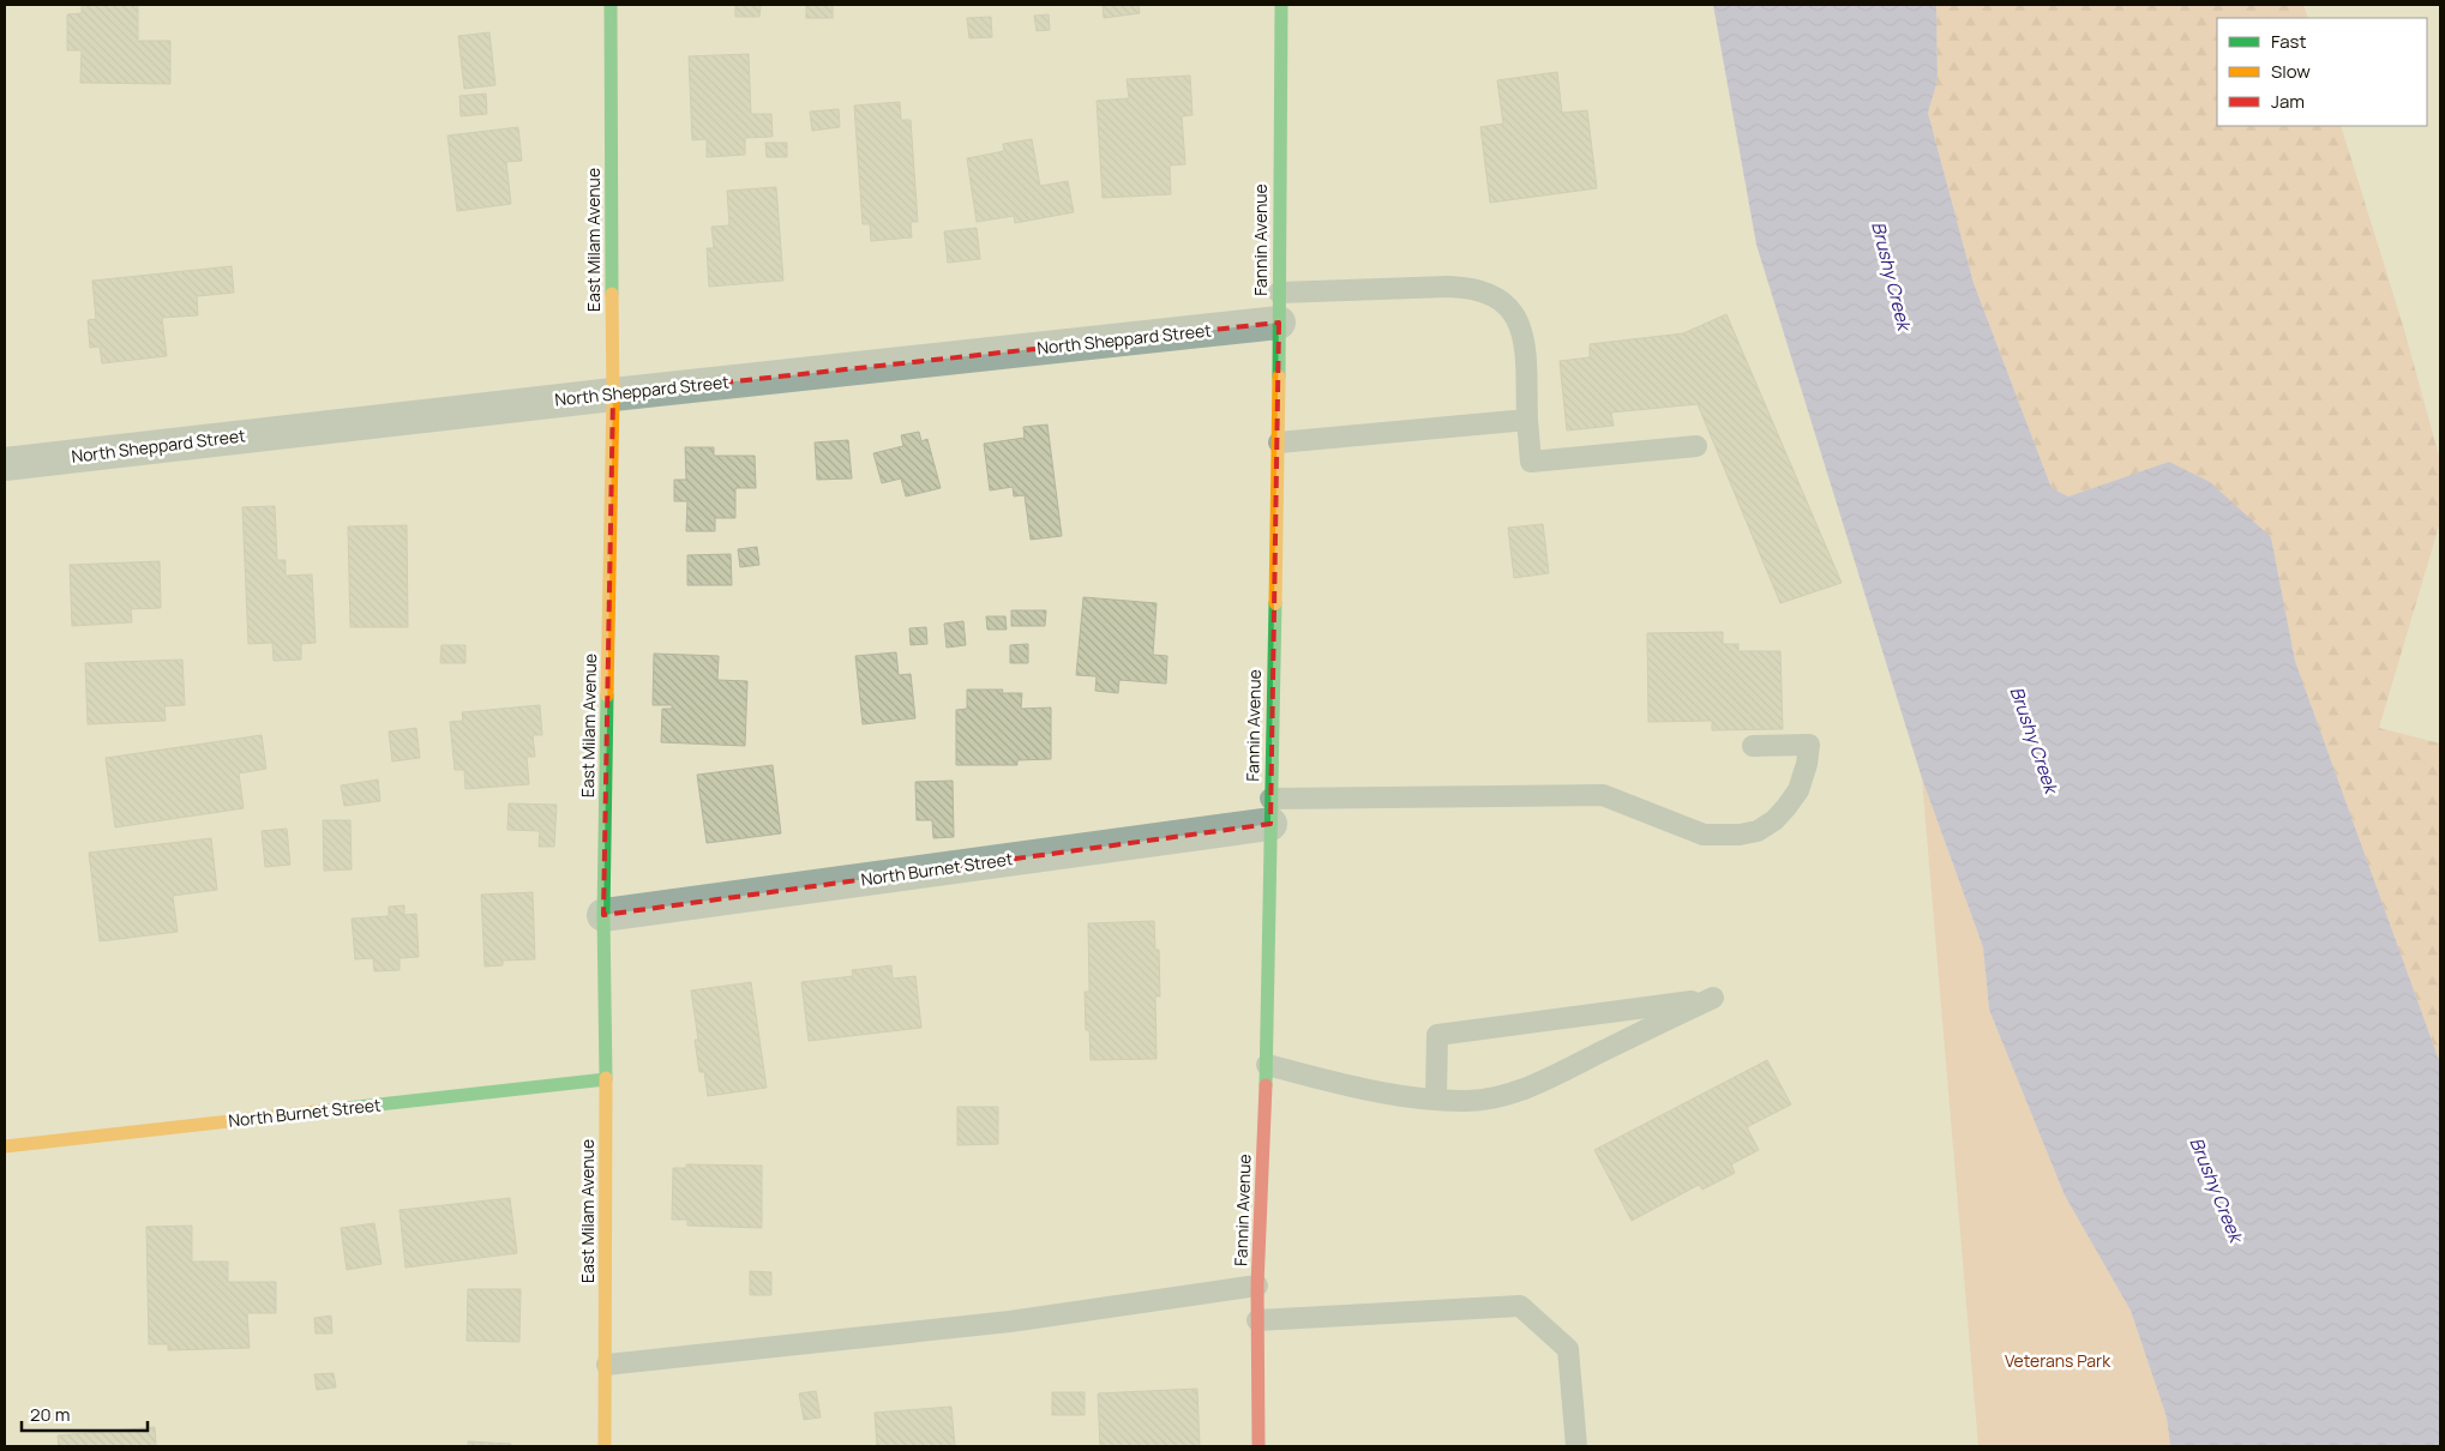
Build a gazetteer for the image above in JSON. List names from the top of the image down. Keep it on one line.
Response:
{"streets":{"street":["East Milam Avenue","Fannin Avenue","North Sheppard Street","North Burnet Street"]},"crossings":[["East Milam Avenue","North Sheppard Street"],["East Milam Avenue","North Burnet Street"],["Fannin Avenue","North Sheppard Street"],["Fannin Avenue","North Burnet Street"]],"water":["Brushy Creek"],"parks":["Veterans Park"],"legend":["Fast","Slow","Jam"],"scale_bar":"20 m"}
